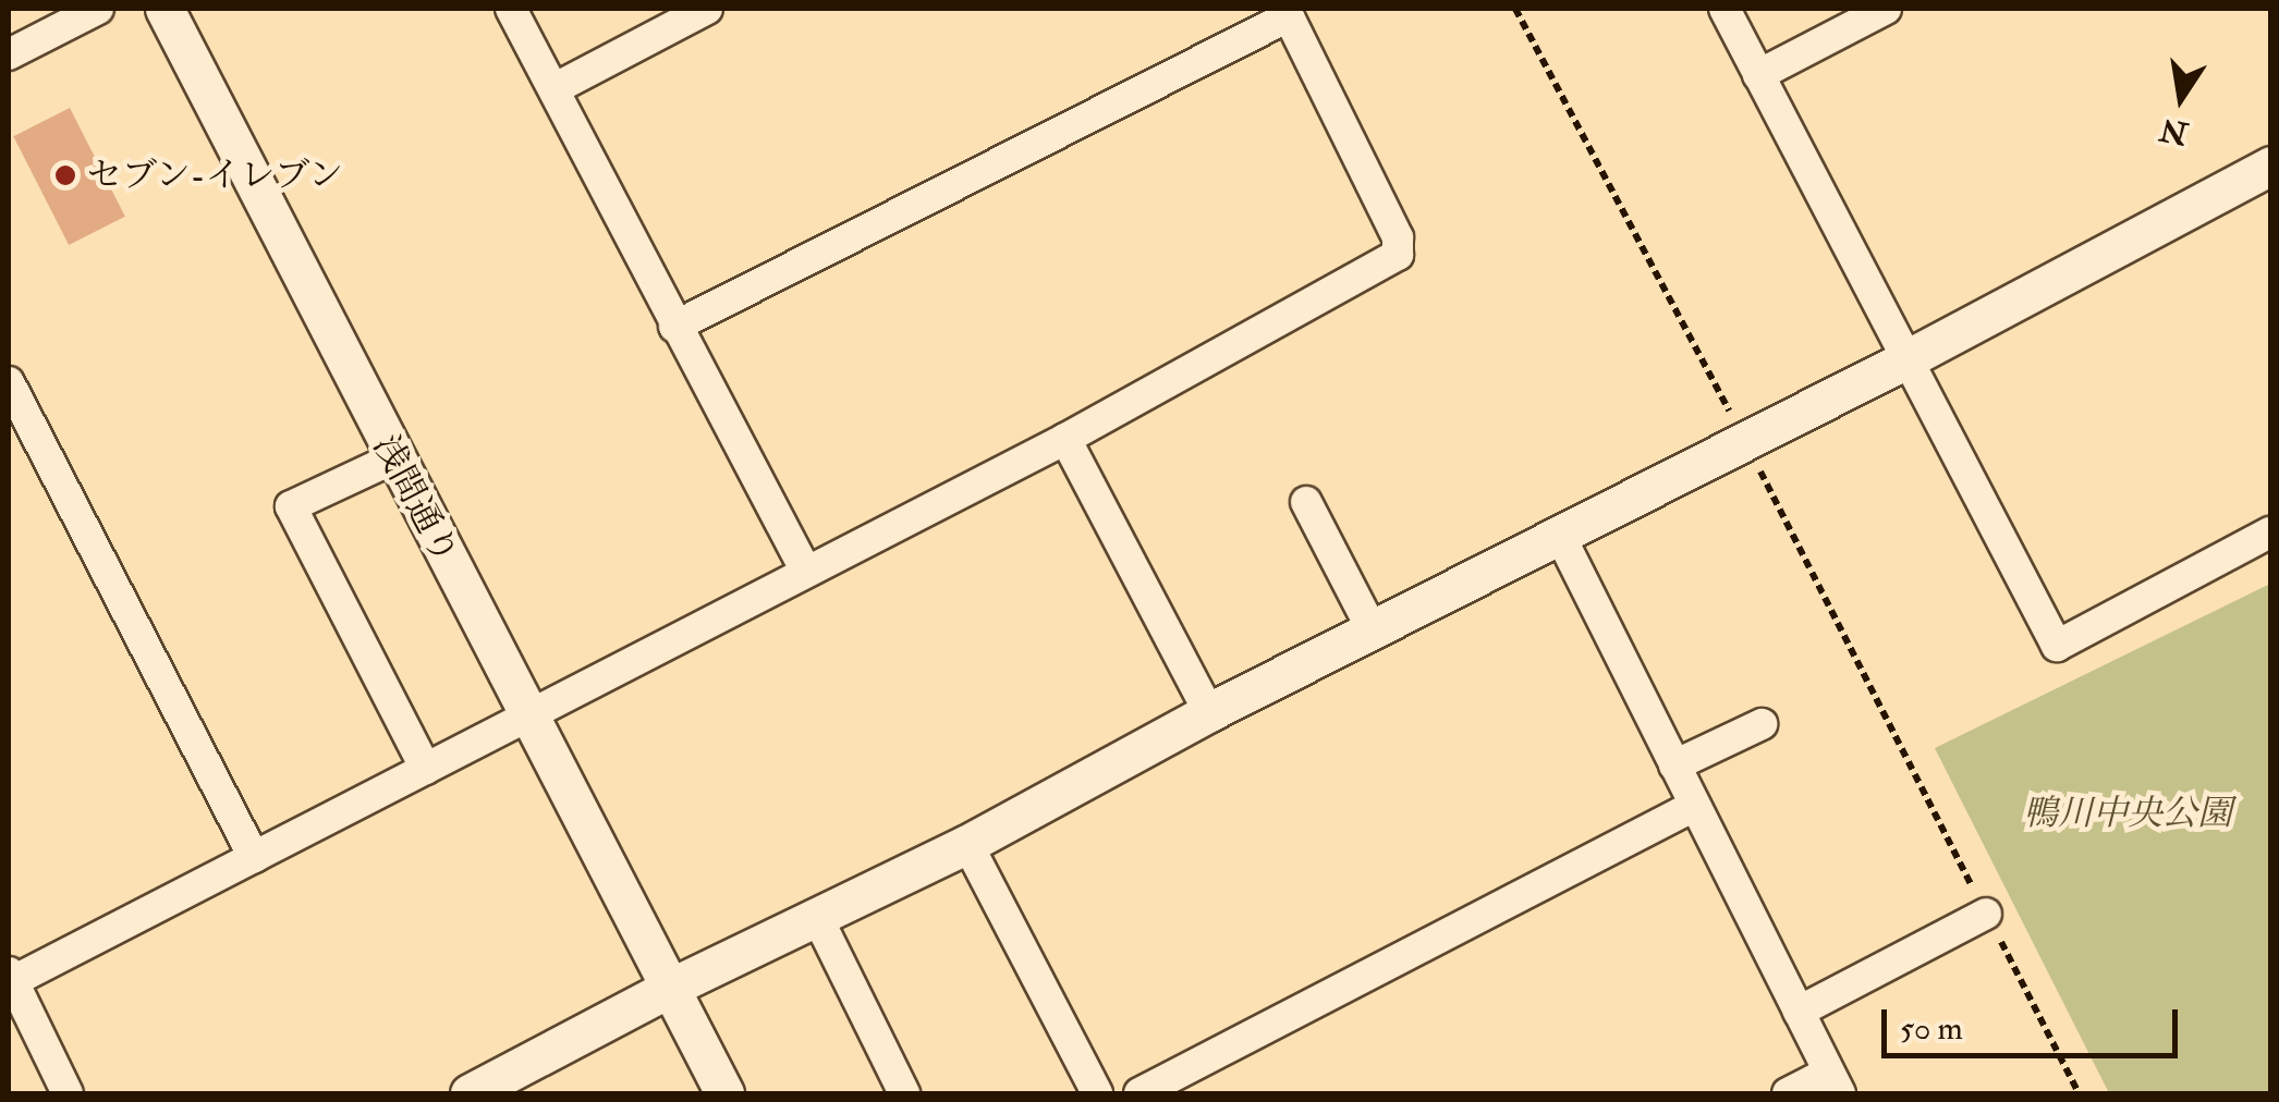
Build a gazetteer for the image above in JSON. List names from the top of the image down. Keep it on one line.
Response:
{"streets":{"street":["浅間通り"]},"parks":["鴨川中央公園"],"places":["セブン-イレブン"],"scale_bar":"50 m","north":"bottom"}
